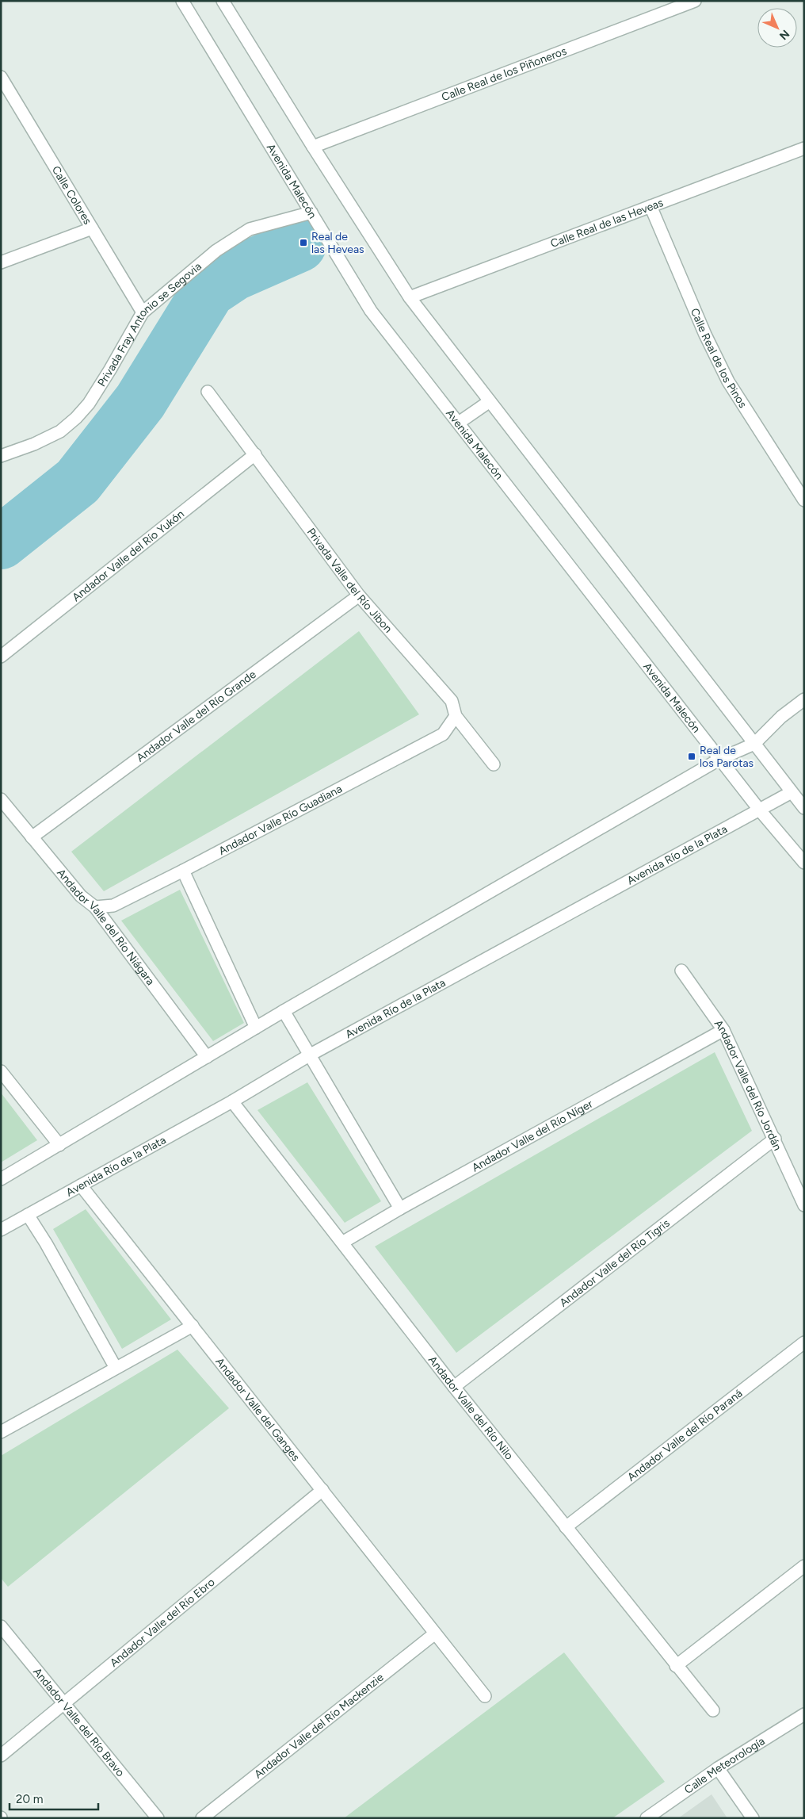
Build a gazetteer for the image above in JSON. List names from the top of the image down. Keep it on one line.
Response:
{"streets":{"street":["Calle Real de los Piñoneros","Avenida Malecón","Calle Colores","Calle Real de las Heveas","Privada Fray Antonio se Segovia","Calle Real de los Pinos","Andador Valle del Río Yukón","Privada Valle del Río Jibon","Andador Valle del Río Grande","Andador Valle Río Guadiana","Avenida Río de la Plata","Andador Valle del Río Niágara","Andador Valle del Río Jordán","Andador Valle del Río Níger","Andador Valle del Río Tigris","Andador Valle del Río Nilo","Andador Valle del Ganges","Andador Valle del Río Paraná","Andador Valle del Río Ebro","Andador Valle del Río Bravo","Andador Valle del Río Mackenzie","Calle Meteorología"]},"crossings":[["Avenida Malecón","Privada Fray Antonio se Segovia"],["Avenida Malecón","Avenida Río de la Plata"],["Calle Colores","Privada Fray Antonio se Segovia"],["Calle Real de las Heveas","Calle Real de los Pinos"],["Andador Valle del Río Yukón","Privada Valle del Río Jibon"],["Privada Valle del Río Jibon","Andador Valle del Río Grande"],["Privada Valle del Río Jibon","Andador Valle Río Guadiana"],["Andador Valle del Río Grande","Andador Valle del Río Niágara"],["Andador Valle Río Guadiana","Andador Valle del Río Niágara"],["Avenida Río de la Plata","Andador Valle del Río Nilo"],["Avenida Río de la Plata","Andador Valle del Ganges"],["Andador Valle del Río Jordán","Andador Valle del Río Níger"],["Andador Valle del Río Jordán","Andador Valle del Río Tigris"],["Andador Valle del Río Níger","Andador Valle del Río Nilo"],["Andador Valle del Río Tigris","Andador Valle del Río Nilo"],["Andador Valle del Río Nilo","Andador Valle del Río Paraná"],["Andador Valle del Ganges","Andador Valle del Río Ebro"],["Andador Valle del Ganges","Andador Valle del Río Mackenzie"],["Andador Valle del Río Ebro","Andador Valle del Río Bravo"]],"places":{"transit":["Real de las Heveas","Real de los Parotas"]},"scale_bar":"20 m","north":"bottom right"}
